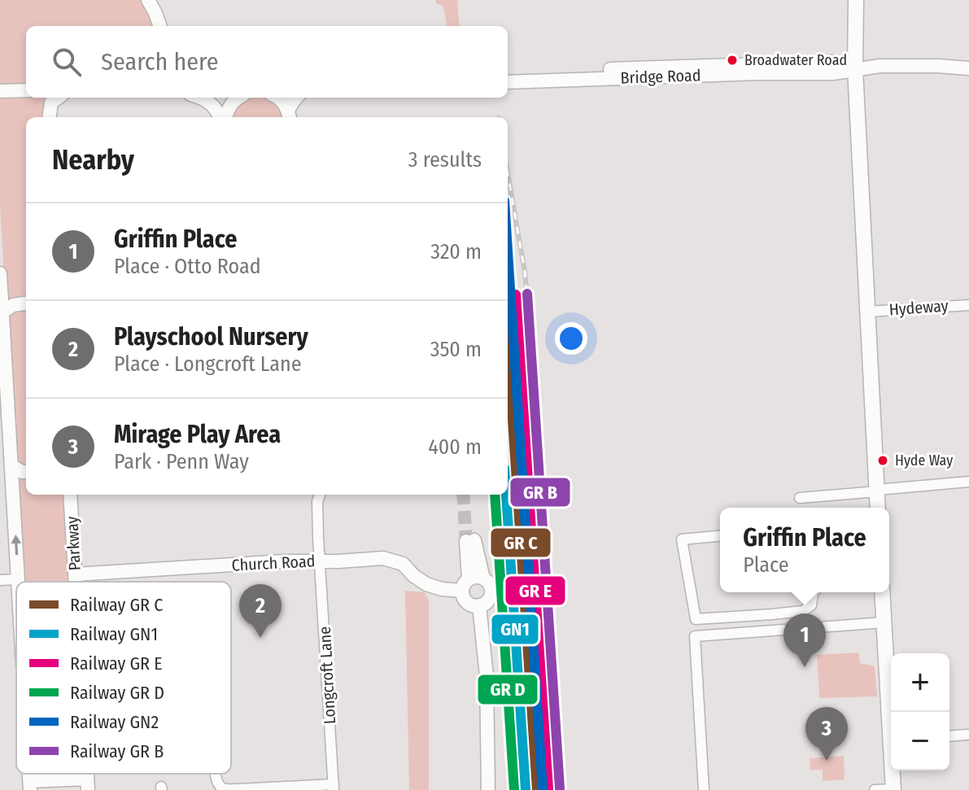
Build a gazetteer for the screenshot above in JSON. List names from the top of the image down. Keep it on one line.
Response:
{"streets":{"street":["Bridge Road","Hydeway","Parkway","Church Road","Longcroft Lane"]},"crossings":[["Parkway","Church Road"],["Church Road","Longcroft Lane"]],"places":["Broadwater Road","Hyde Way"],"lines":["rail line GN2","rail line GN1"],"legend":["Railway GR C","Railway GN1","Railway GR E","Railway GR D","Railway GN2","Railway GR B"],"page":{"search":"Search here","heading":["Nearby","3 results"],"list":[{"mark":"1","name":"Griffin Place","note":"Place · Otto Road","value":"320 m"},{"mark":"2","name":"Playschool Nursery","note":"Place · Longcroft Lane","value":"350 m"},{"mark":"3","name":"Mirage Play Area","note":"Park · Penn Way","value":"400 m"}],"popup":["Griffin Place","Place"],"pins":["2","1","3"],"map_buttons":["+","−"]}}
